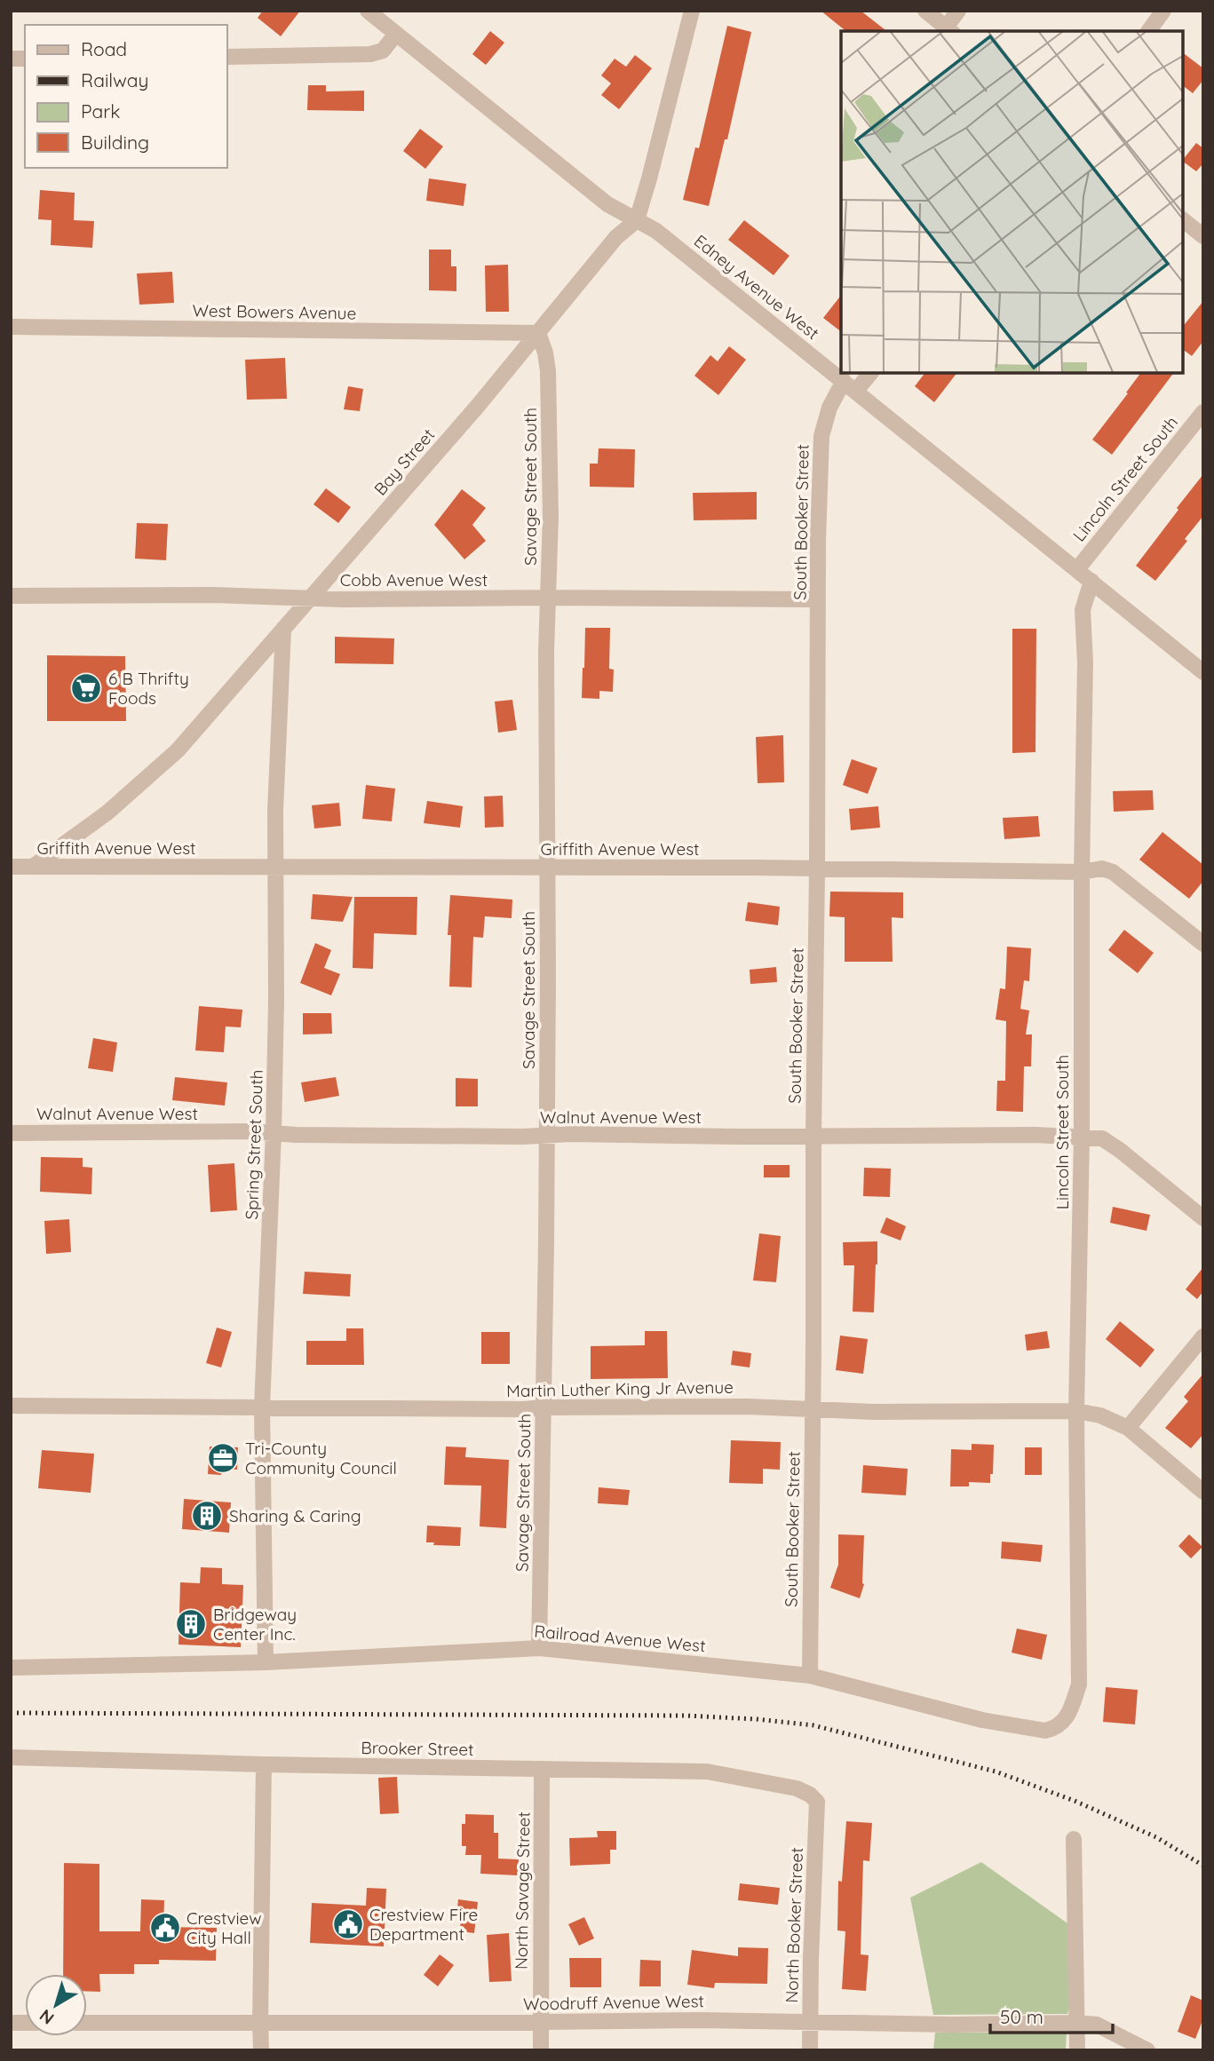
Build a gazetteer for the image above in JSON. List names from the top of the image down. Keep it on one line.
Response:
{"streets":{"street":["Edney Avenue West","West Bowers Avenue","Bay Street","Lincoln Street South","Savage Street South","South Booker Street","Cobb Avenue West","Griffith Avenue West","Walnut Avenue West","Spring Street South","Martin Luther King Jr Avenue","Railroad Avenue West","Brooker Street","North Savage Street","North Booker Street","Woodruff Avenue West"]},"crossings":[["Edney Avenue West","Bay Street"],["Edney Avenue West","Lincoln Street South"],["Edney Avenue West","South Booker Street"],["West Bowers Avenue","Bay Street"],["West Bowers Avenue","Savage Street South"],["Bay Street","Savage Street South"],["Bay Street","Cobb Avenue West"],["Bay Street","Griffith Avenue West"],["Bay Street","Spring Street South"],["Lincoln Street South","Griffith Avenue West"],["Lincoln Street South","Walnut Avenue West"],["Lincoln Street South","Martin Luther King Jr Avenue"],["Lincoln Street South","Railroad Avenue West"],["Savage Street South","Cobb Avenue West"],["Savage Street South","Griffith Avenue West"],["Savage Street South","Walnut Avenue West"],["Savage Street South","Martin Luther King Jr Avenue"],["Savage Street South","Railroad Avenue West"],["South Booker Street","Cobb Avenue West"],["South Booker Street","Griffith Avenue West"],["South Booker Street","Walnut Avenue West"],["South Booker Street","Martin Luther King Jr Avenue"],["South Booker Street","Railroad Avenue West"],["Griffith Avenue West","Spring Street South"],["Walnut Avenue West","Spring Street South"],["Spring Street South","Martin Luther King Jr Avenue"],["Spring Street South","Railroad Avenue West"],["Brooker Street","North Savage Street"],["Brooker Street","North Booker Street"],["North Savage Street","Woodruff Avenue West"],["North Booker Street","Woodruff Avenue West"]],"places":{"supermarket":["6 B Thrifty Foods"],"office":["Tri-County Community Council"],"building":["Sharing & Caring","Bridgeway Center Inc."],"public building":["Crestview Fire Department","Crestview City Hall"]},"legend":["Road","Railway","Park","Building"],"scale_bar":"50 m","north":"bottom left"}
